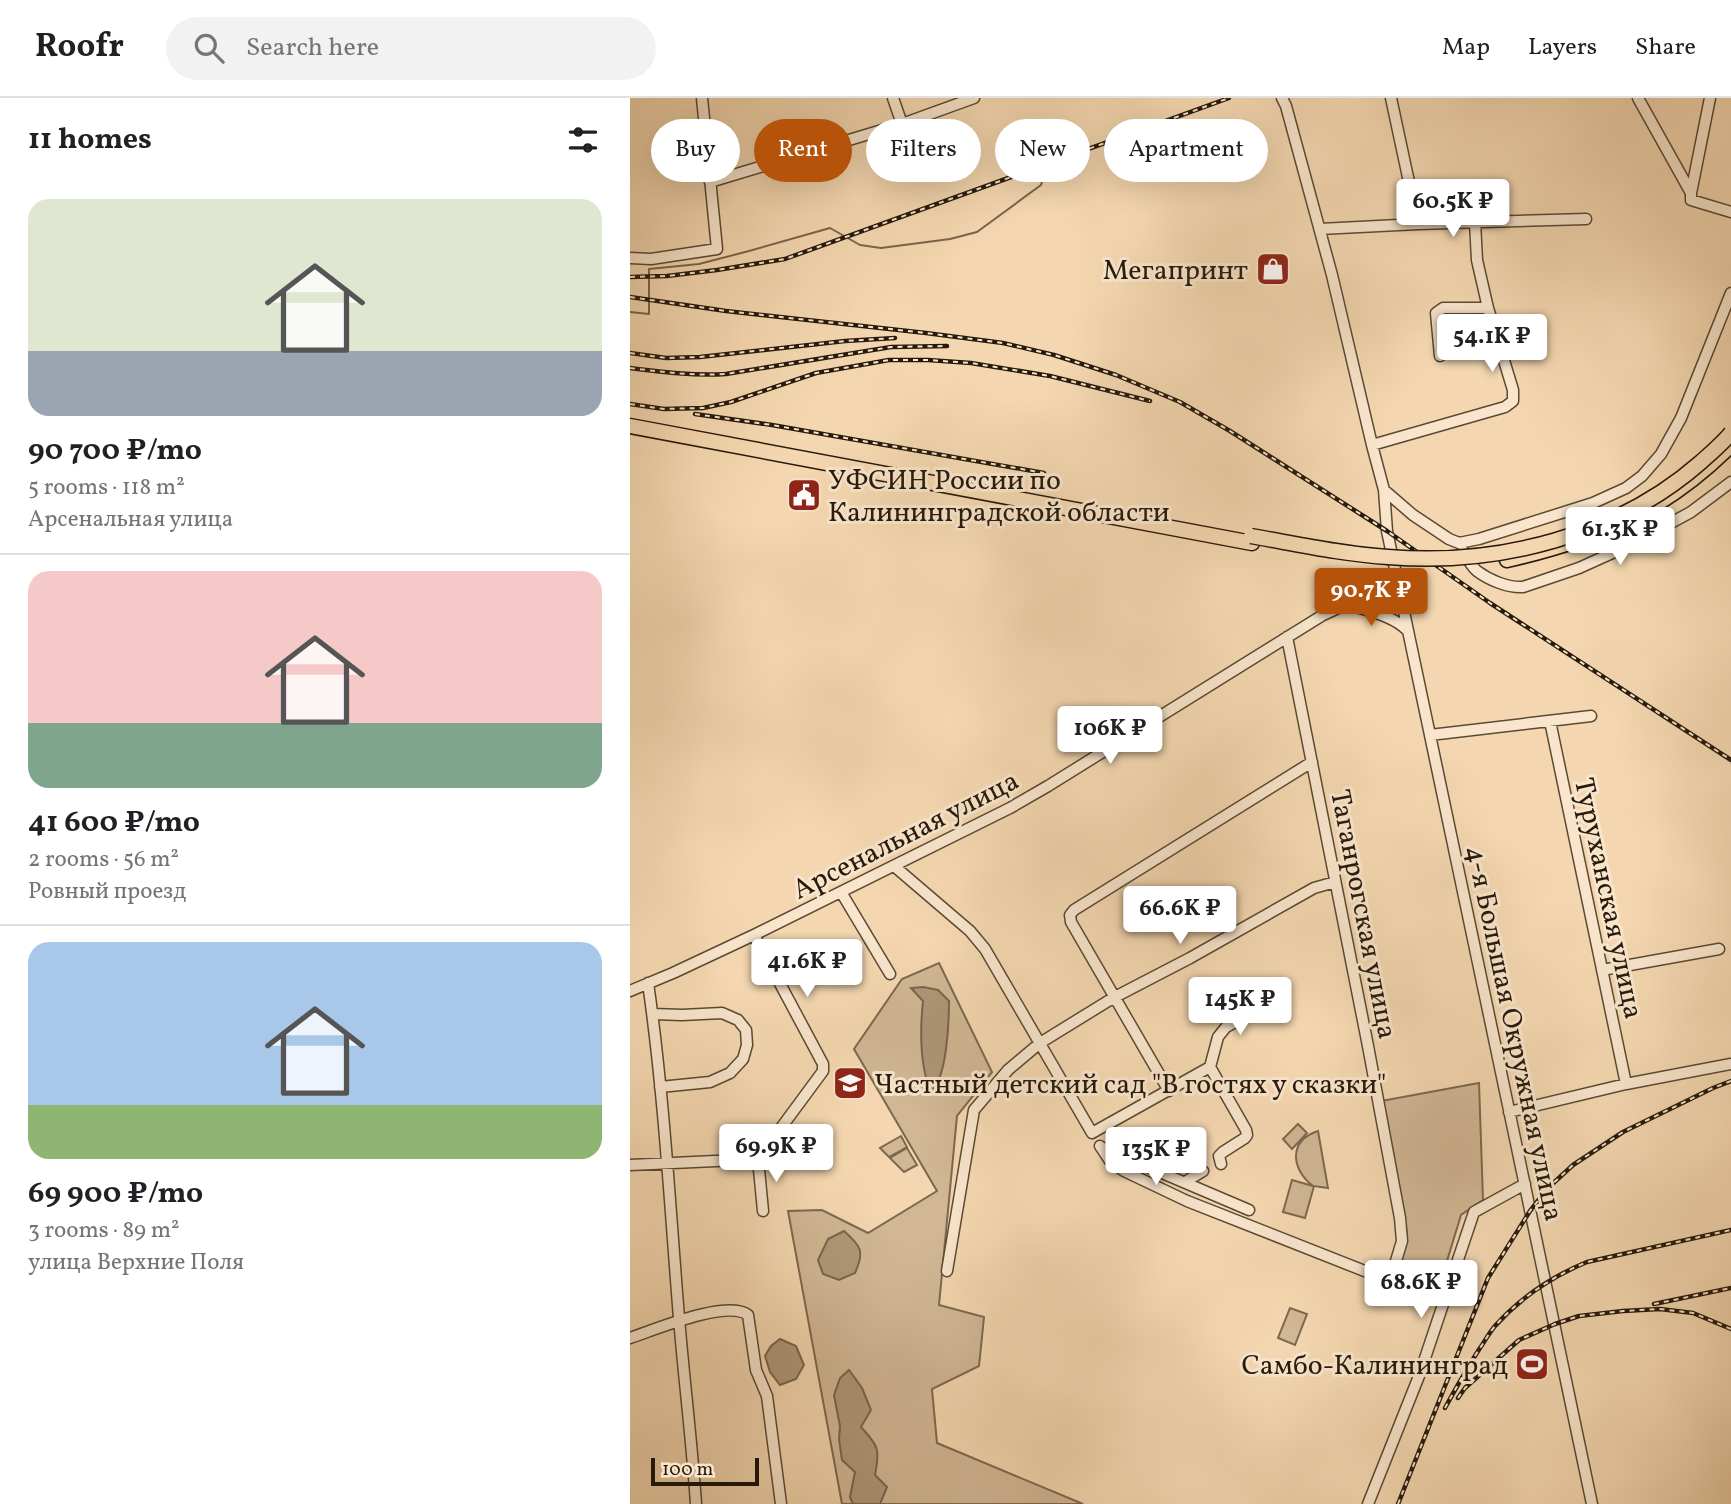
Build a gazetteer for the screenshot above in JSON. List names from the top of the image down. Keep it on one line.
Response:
{"streets":{"street":["Арсенальная улица","Туруханская улица","Таганрогская улица","4-я Большая Окружная улица"]},"crossings":[["Арсенальная улица","Таганрогская улица"],["Арсенальная улица","4-я Большая Окружная улица"]],"places":{"shop":["Мегапринт"],"public building":["УФСИН России по Калининградской области"],"school or university":["Частный детский сад \"В гостях у сказки\""],"sports":["Самбо-Калининград"]},"scale_bar":"100 m","page":{"header":"Roofr","search":"Search here","nav":["Map","Layers","Share"],"heading":"11 homes","chip":["Buy","Rent","Filters","New","Apartment"],"price":["60.5K ₽","54.1K ₽","61.3K ₽","90.7K ₽","106K ₽","66.6K ₽","41.6K ₽","145K ₽","69.9K ₽","135K ₽","68.6K ₽"],"list":[{"name":"90 700 ₽/mo","note":"5 rooms · 118 m² · Арсенальная улица"},{"name":"41 600 ₽/mo","note":"2 rooms · 56 m² · Ровный проезд"},{"name":"69 900 ₽/mo","note":"3 rooms · 89 m² · улица Верхние Поля"}],"scale":"100 m"}}
